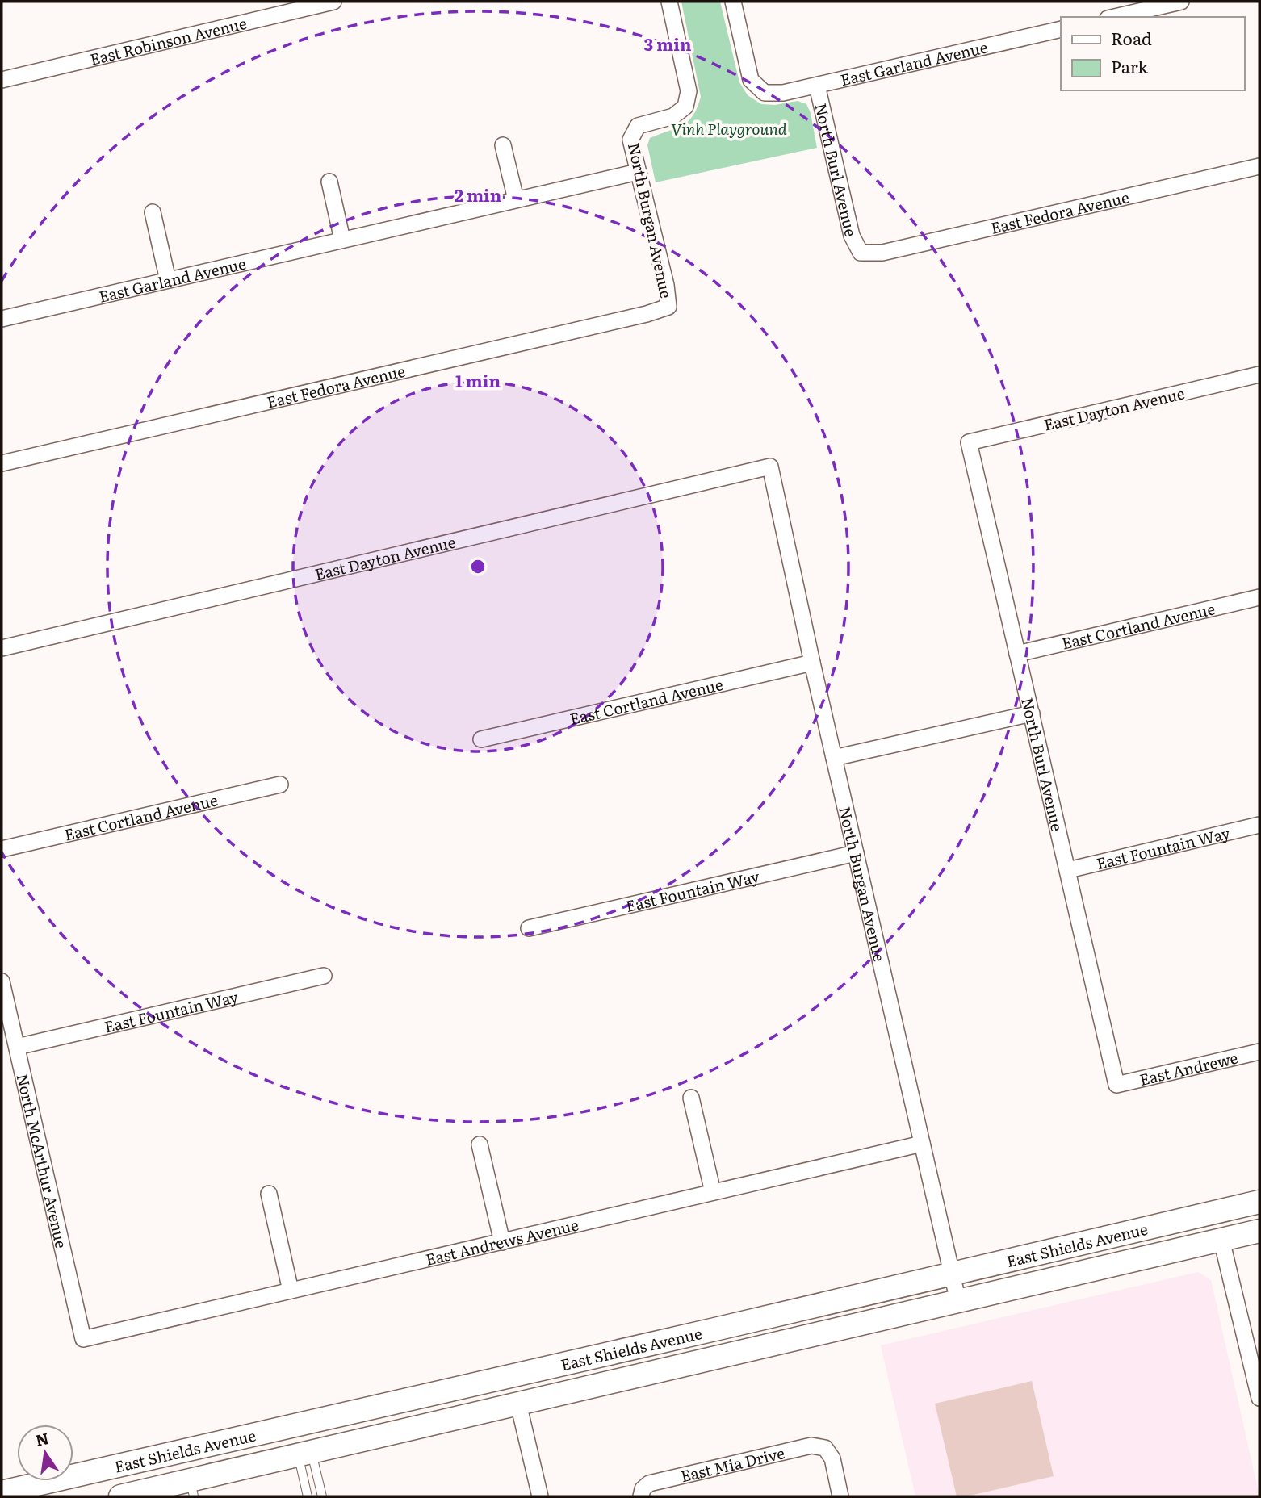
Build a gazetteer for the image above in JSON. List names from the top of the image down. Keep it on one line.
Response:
{"streets":{"main road":["East Shields Avenue"],"street":["East Robinson Avenue","East Garland Avenue","North Burl Avenue","East Fedora Avenue","North Burgan Avenue","East Dayton Avenue","East Cortland Avenue","East Fountain Way","East Andrewe","North McArthur Avenue","East Andrews Avenue","East Mia Drive"]},"crossings":[["East Garland Avenue","North Burl Avenue"],["East Garland Avenue","North Burgan Avenue"],["North Burl Avenue","East Fedora Avenue"],["North Burl Avenue","East Dayton Avenue"],["North Burl Avenue","East Cortland Avenue"],["North Burl Avenue","East Fountain Way"],["North Burl Avenue","East Andrewe"],["East Fedora Avenue","North Burgan Avenue"],["North Burgan Avenue","East Dayton Avenue"],["North Burgan Avenue","East Cortland Avenue"],["North Burgan Avenue","East Fountain Way"],["North Burgan Avenue","East Andrews Avenue"],["North Burgan Avenue","East Shields Avenue"],["East Fountain Way","North McArthur Avenue"],["North McArthur Avenue","East Andrews Avenue"]],"parks":["Vinh Playground"],"legend":["Road","Park"],"north":"top","rings":["3 min","2 min","1 min"]}
